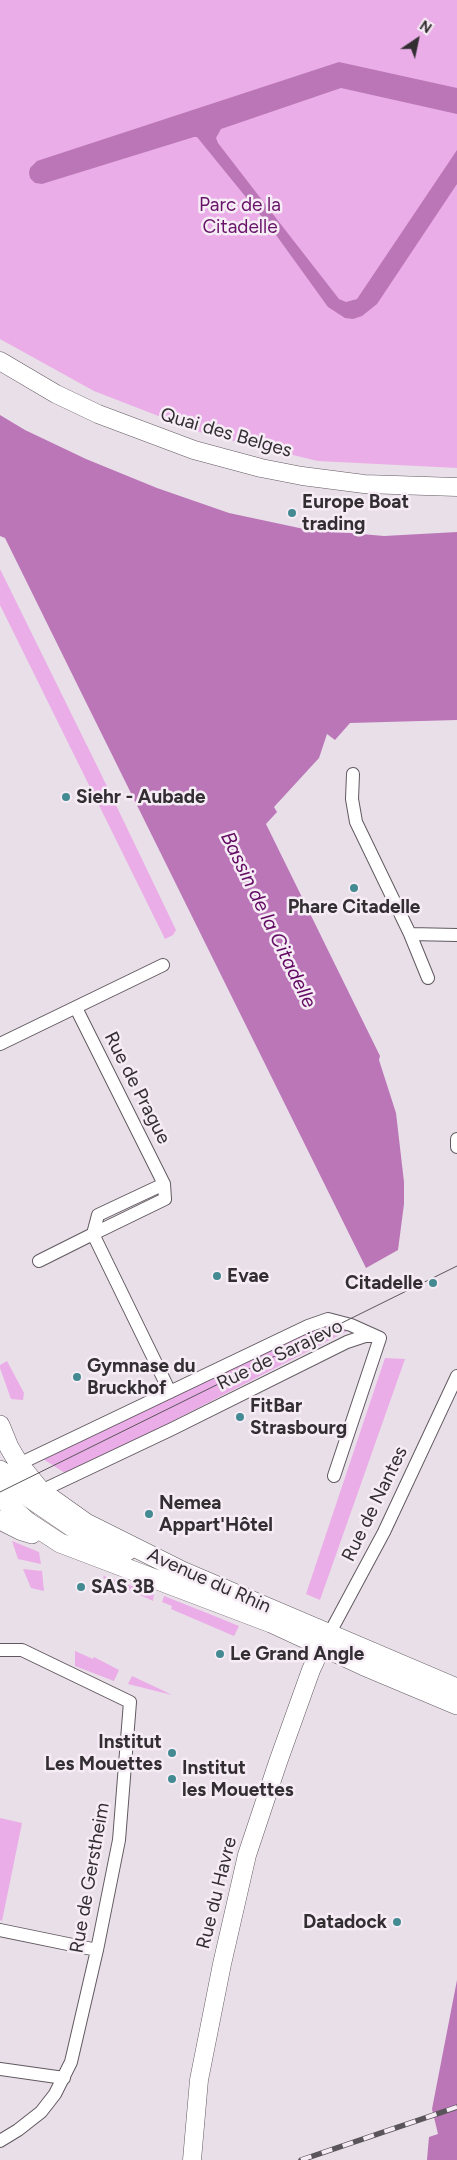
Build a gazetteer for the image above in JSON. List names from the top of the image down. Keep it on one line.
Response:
{"streets":{"main road":["Quai des Belges","Avenue du Rhin","Rue du Havre"],"street":["Rue de Prague","Rue de Sarajevo","Rue de Nantes","Rue de Gerstheim"]},"crossings":[["Rue de Sarajevo","Avenue du Rhin"],["Rue de Nantes","Avenue du Rhin"],["Rue de Nantes","Rue du Havre"],["Avenue du Rhin","Rue du Havre"]],"water":["Bassin de la Citadelle"],"parks":["Parc de la Citadelle"],"places":["Europe Boat trading","Siehr - Aubade","Phare Citadelle","Evae","Citadelle","Gymnase du Bruckhof","FitBar Strasbourg","Nemea Appart'Hôtel","SAS 3B","Le Grand Angle","Institut Les Mouettes","Institut les Mouettes","Datadock"],"north":"top right"}
